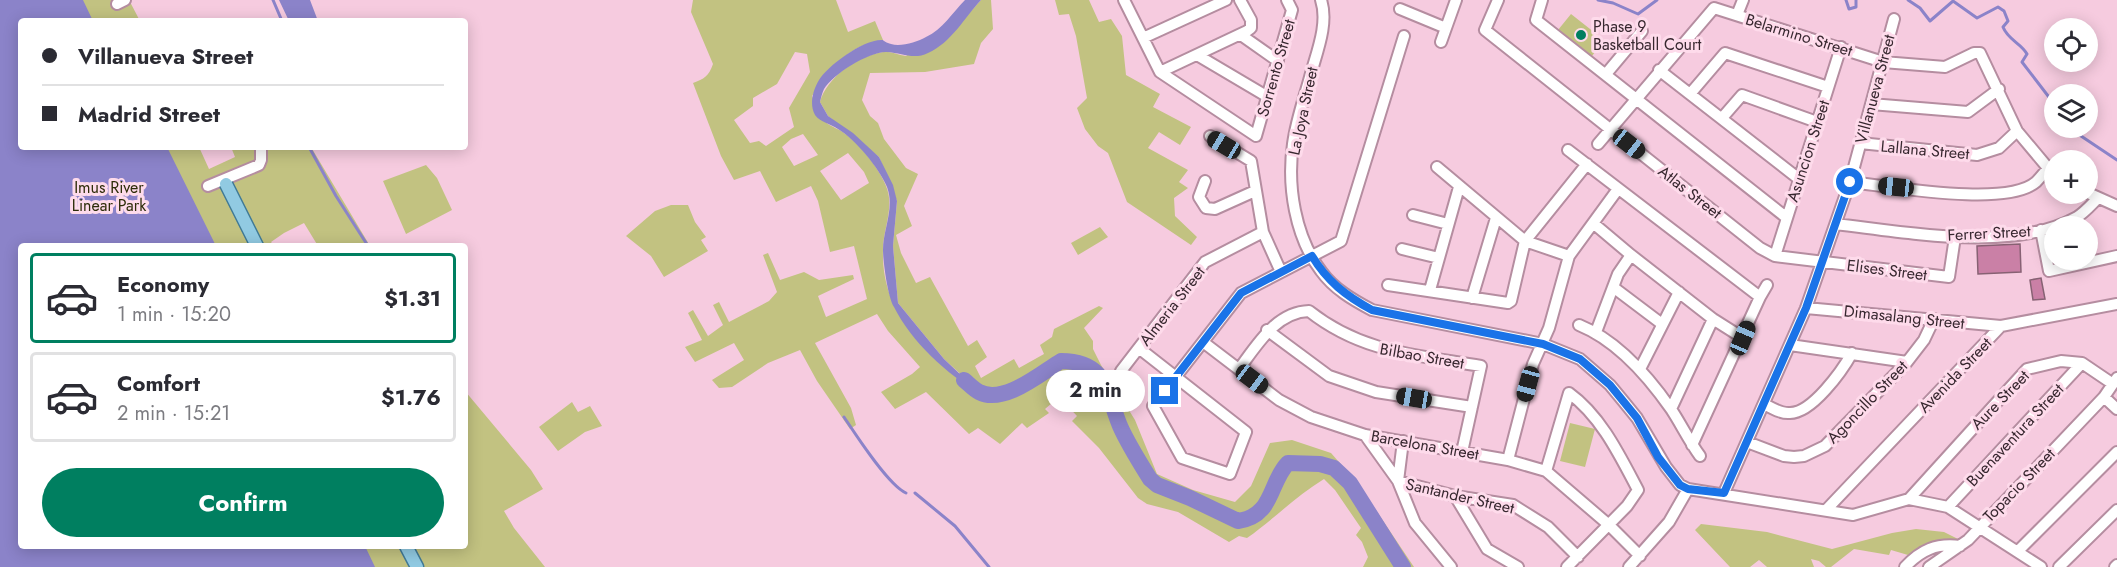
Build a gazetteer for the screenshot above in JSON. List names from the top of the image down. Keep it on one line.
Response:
{"streets":{"street":["Belarmino Street","Sorrento Street","Villanueva Street","La Joya Street","Lallana Street","Asuncion Street","Atlas Street","Ferrer Street","Elises Street","Almeria Street","Dimasalang Street","Bilbao Street","Avenida Street","Aure Street","Agoncillo Street","Buenaventura Street","Barcelona Street","Topacio Street","Santander Street"]},"crossings":[["Belarmino Street","Villanueva Street"],["Belarmino Street","Asuncion Street"],["Belarmino Street","Atlas Street"],["Villanueva Street","Lallana Street"],["Villanueva Street","Atlas Street"],["Villanueva Street","Ferrer Street"],["Villanueva Street","Elises Street"],["Villanueva Street","Dimasalang Street"],["Villanueva Street","Agoncillo Street"],["Villanueva Street","Topacio Street"],["Asuncion Street","Atlas Street"],["Atlas Street","Elises Street"],["Ferrer Street","Elises Street"],["Dimasalang Street","Avenida Street"],["Dimasalang Street","Agoncillo Street"],["Bilbao Street","Barcelona Street"],["Avenida Street","Topacio Street"],["Aure Street","Buenaventura Street"],["Aure Street","Topacio Street"],["Buenaventura Street","Topacio Street"]],"parks":["Imus River Linear Park"],"places":["Phase 9 Basketball Court"],"page":{"map_buttons":["+","−"],"banner":["Villanueva Street","Madrid Street"],"list":[{"name":"Economy","note":"1 min · 15:20","value":"$1.31"},{"name":"Comfort","note":"2 min · 15:21","value":"$1.76"}],"bubble":"2 min","buttons":"Confirm"}}
